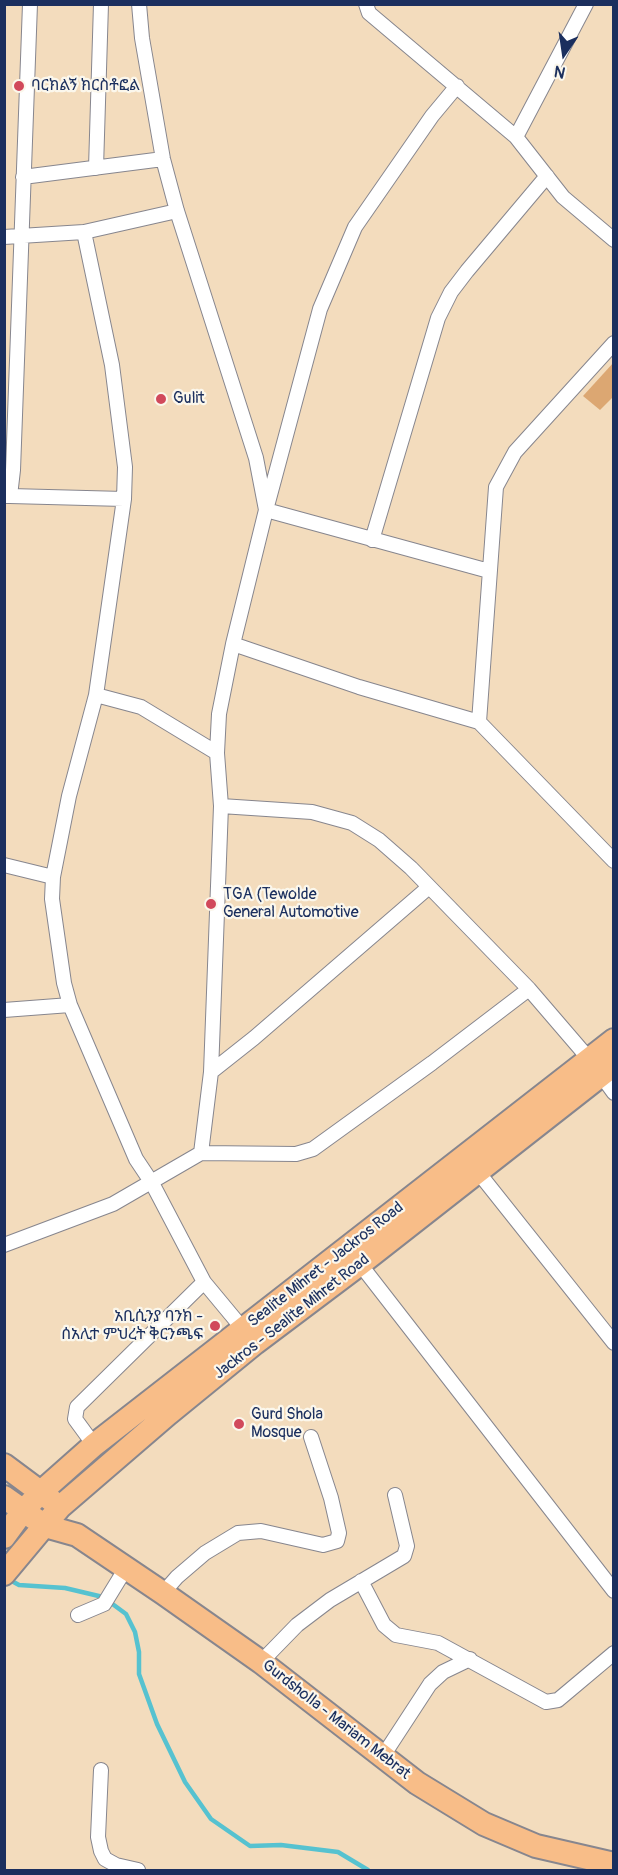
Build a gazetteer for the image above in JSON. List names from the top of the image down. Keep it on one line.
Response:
{"streets":{"main road":["Sealite Mihret - Jackros Road","Jackros - Sealite Mihret Road","Gurdsholla - Mariam Mebrat"]},"crossings":[["Sealite Mihret - Jackros Road","Jackros - Sealite Mihret Road"]],"places":["ባርክልኝ ክርስቶፎል","Gulit","TGA (Tewolde General Automotive","አቢሲንያ ባንክ - ሰአሊተ ምህረት ቅርንጫፍ","Gurd Shola Mosque"],"north":"bottom"}
